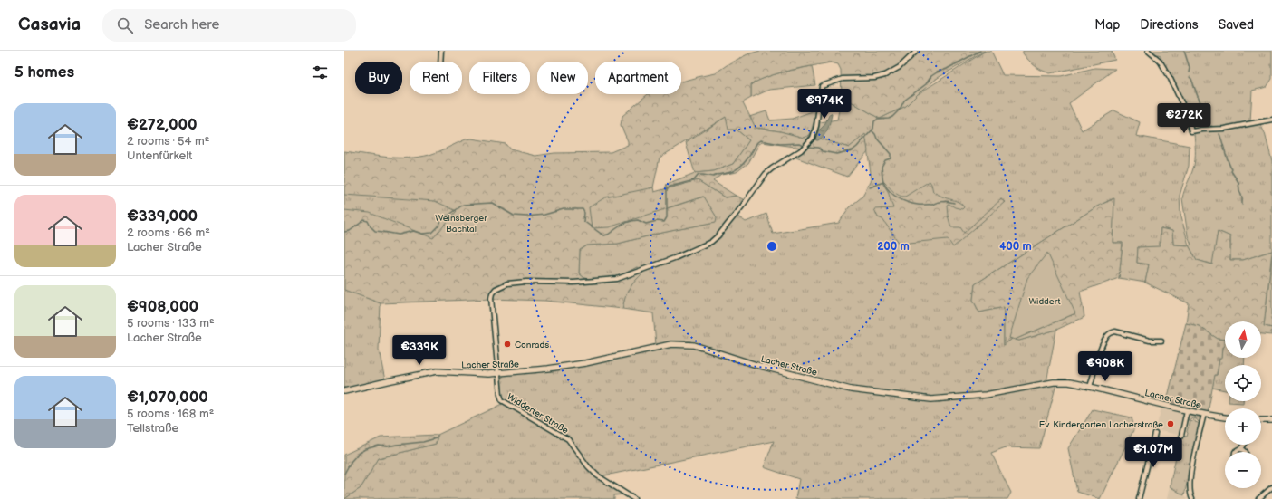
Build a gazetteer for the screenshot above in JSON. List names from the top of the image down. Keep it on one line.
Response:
{"streets":{"street":["Lacher Straße","Widderter Straße"]},"crossings":[["Lacher Straße","Widderter Straße"]],"parks":["Weinsberger Bachtal","Widdert"],"places":["Conrads","Ev. Kindergarten Lacherstraße"],"north":"top","page":{"header":"Casavia","search":"Search here","nav":["Map","Directions","Saved"],"heading":"5 homes","chip":["Buy","Rent","Filters","New","Apartment"],"price":["€974K","€272K","€339K","€908K","€1.07M"],"list":[{"name":"€272,000","note":"2 rooms · 54 m² · Untenfürkelt"},{"name":"€339,000","note":"2 rooms · 66 m² · Lacher Straße"},{"name":"€908,000","note":"5 rooms · 133 m² · Lacher Straße"},{"name":"€1,070,000","note":"5 rooms · 168 m² · Tellstraße"}],"map_buttons":["+","−"]},"rings":["200 m","400 m"]}
